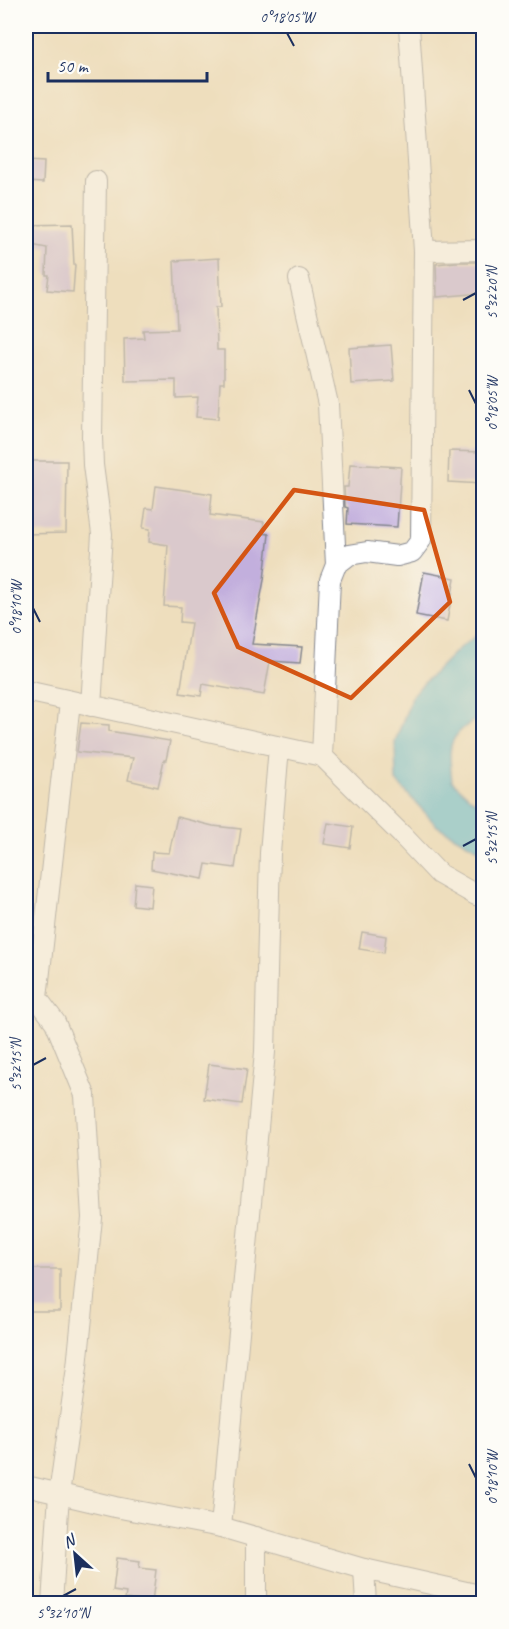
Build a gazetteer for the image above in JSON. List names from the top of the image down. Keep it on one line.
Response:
{"scale_bar":"50 m","north":"top left","coordinates":["0°18'05\"W","5°32'20\"N","0°18'10\"W","5°32'15\"N","5°32'10\"N"]}
